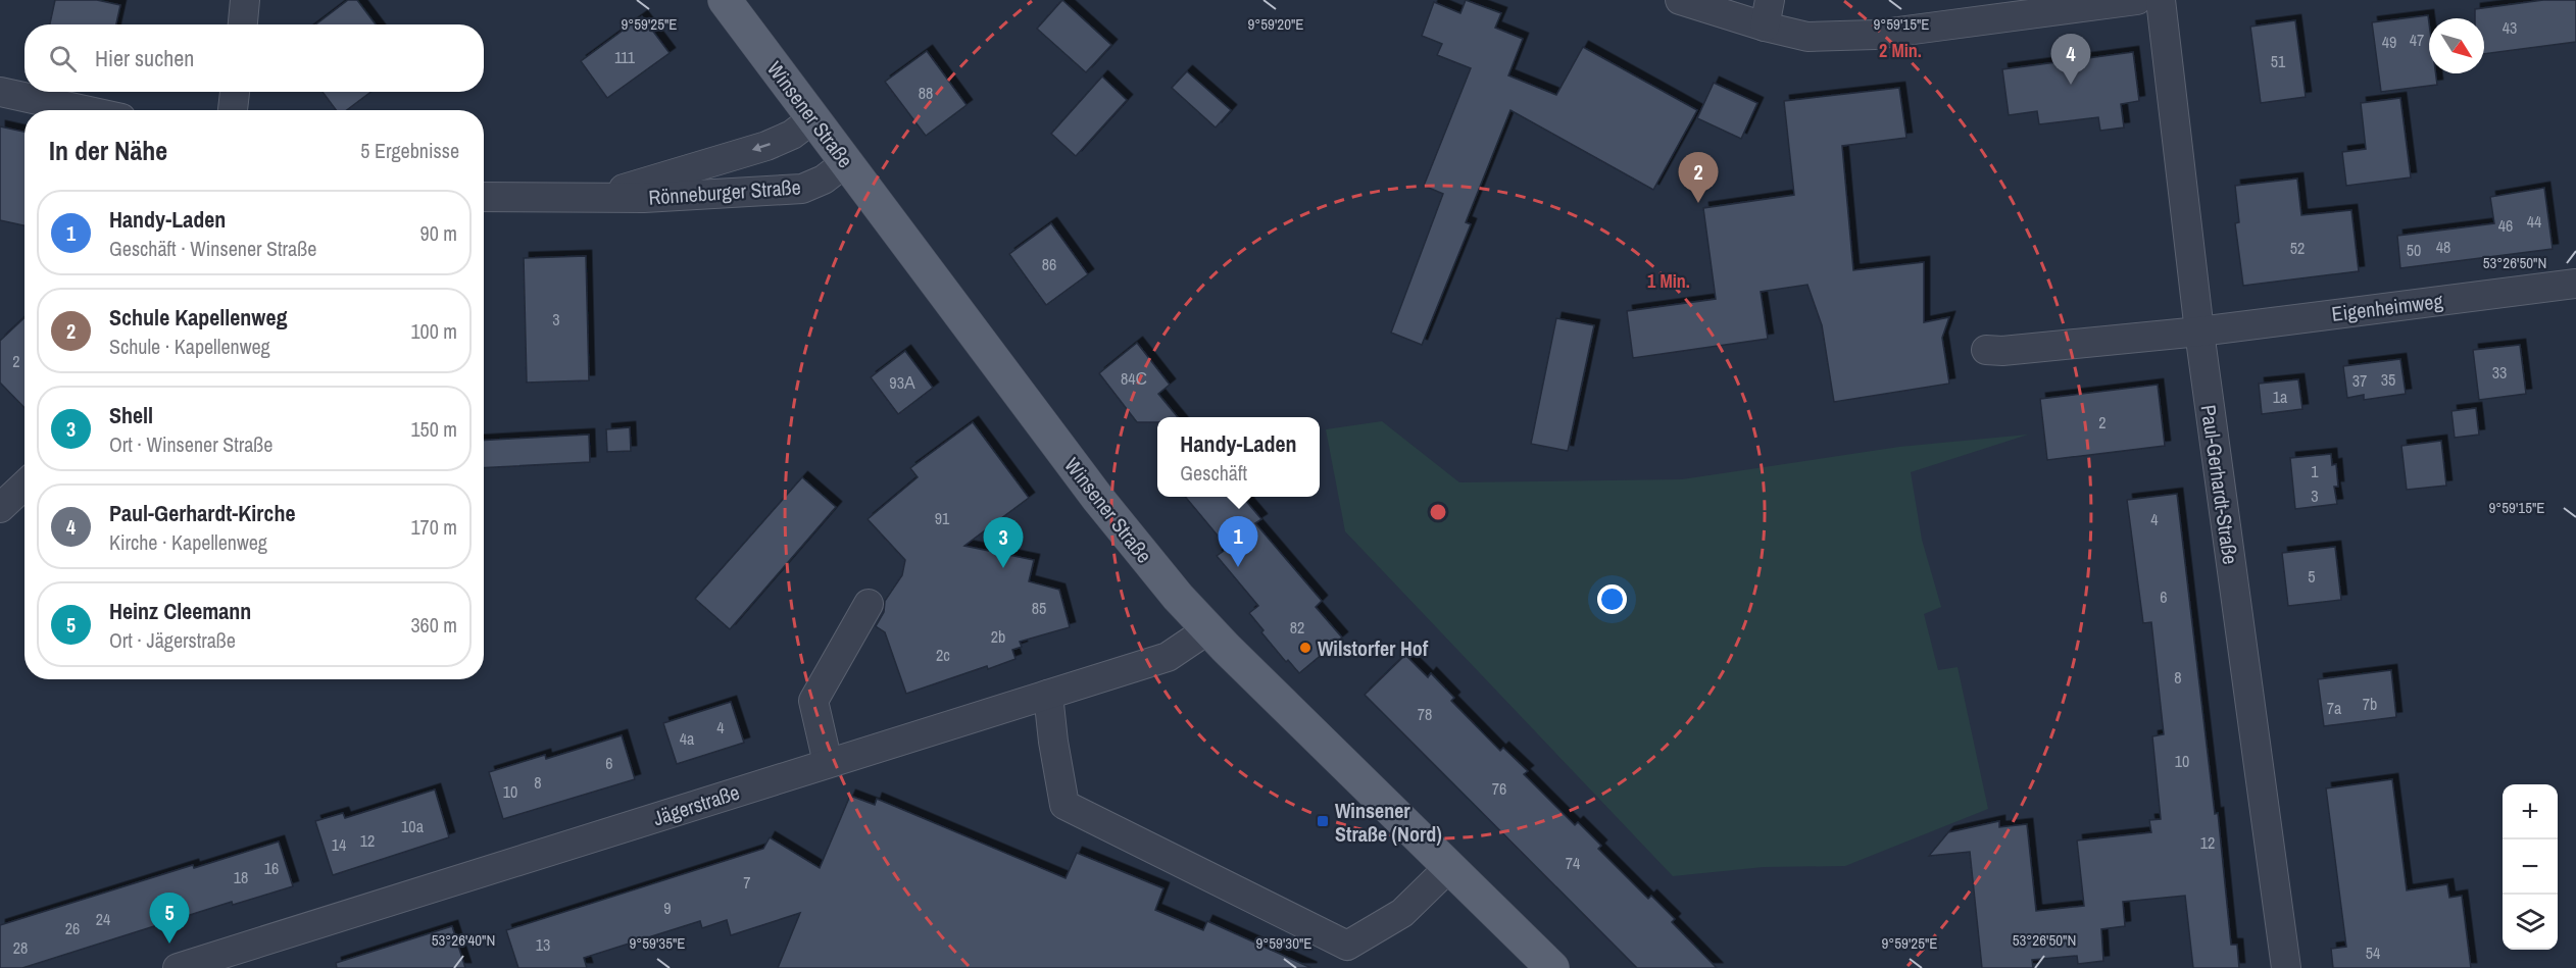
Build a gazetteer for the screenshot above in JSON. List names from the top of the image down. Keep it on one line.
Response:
{"streets":{"main road":["Winsener Straße"],"street":["Rönneburger Straße","Eigenheimweg","Paul-Gerhardt-Straße","Jägerstraße"]},"crossings":[["Winsener Straße","Rönneburger Straße"],["Winsener Straße","Jägerstraße"],["Eigenheimweg","Paul-Gerhardt-Straße"]],"places":{"other":["Wilstorfer Hof"],"transit":["Winsener Straße (Nord)"]},"house_numbers":["43","47","49","111","51","88","44","46","48","52","50","86","3","2","33","84С","35","37","93А","1a","2","1","3","91","4","5","6","85","82","2b","2c","8","7b","7a","78","4","4a","10","6","8","76","10","10a","12","12","14","74","16","18","7","9","24","26","13","28","54"],"north":"bottom right","page":{"search":"Hier suchen","pins":["4","2","1","3","5"],"heading":["In der Nähe","5 Ergebnisse"],"list":[{"mark":"1","name":"Handy-Laden","note":"Geschäft · Winsener Straße","value":"90 m"},{"mark":"2","name":"Schule Kapellenweg","note":"Schule · Kapellenweg","value":"100 m"},{"mark":"3","name":"Shell","note":"Ort · Winsener Straße","value":"150 m"},{"mark":"4","name":"Paul-Gerhardt-Kirche","note":"Kirche · Kapellenweg","value":"170 m"},{"mark":"5","name":"Heinz Cleemann","note":"Ort · Jägerstraße","value":"360 m"}],"popup":["Handy-Laden","Geschäft"],"map_buttons":["+","−"]},"coordinates":["9°59'25\"E","9°59'20\"E","9°59'15\"E","53°26'50\"N","53°26'40\"N","9°59'35\"E","9°59'30\"E"],"rings":["2 Min.","1 Min."]}
